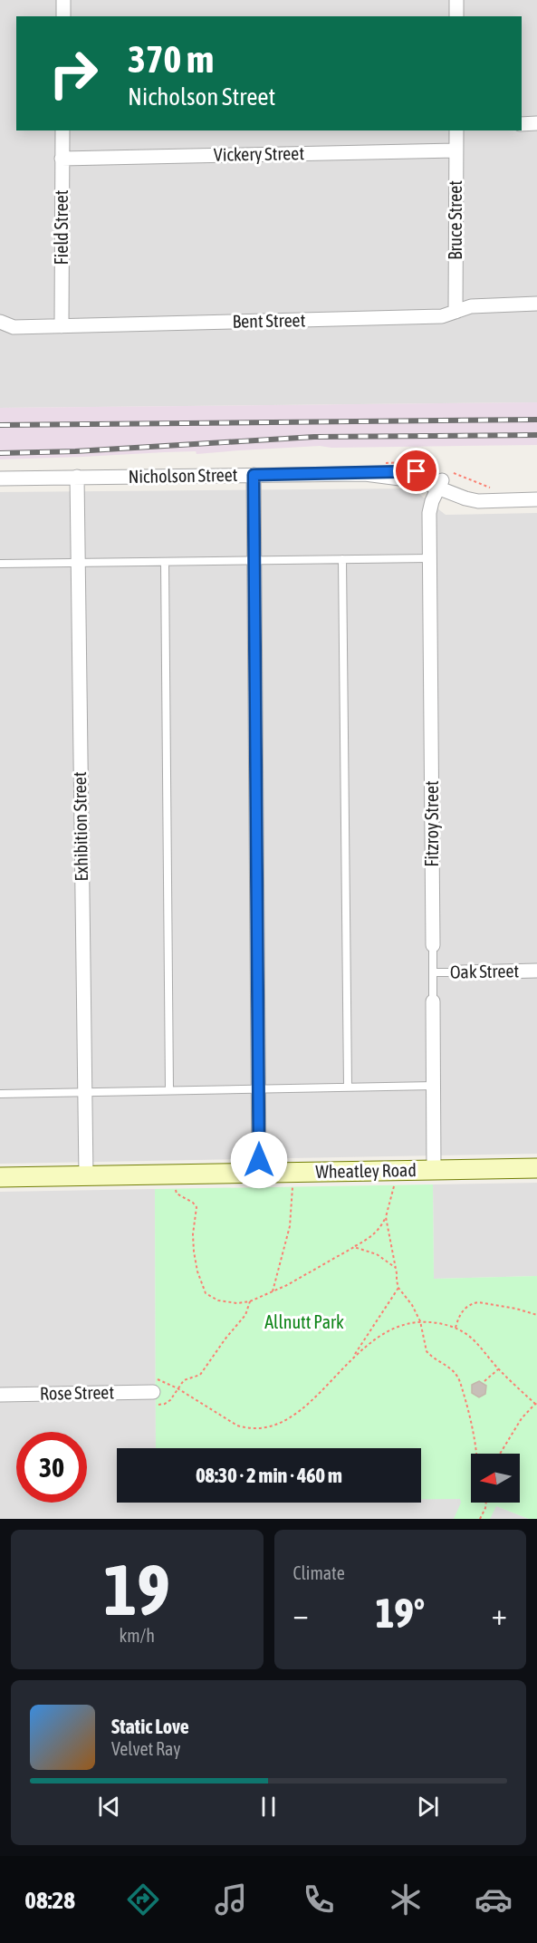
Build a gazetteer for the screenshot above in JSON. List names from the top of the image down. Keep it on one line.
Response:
{"streets":{"street":["Vickery Street","Bruce Street","Field Street","Bent Street","Nicholson Street","Fitzroy Street","Exhibition Street","Oak Street","Wheatley Road","Rose Street"]},"crossings":[["Vickery Street","Bruce Street"],["Vickery Street","Field Street"],["Bruce Street","Bent Street"],["Field Street","Bent Street"],["Nicholson Street","Fitzroy Street"],["Nicholson Street","Exhibition Street"],["Fitzroy Street","Oak Street"],["Fitzroy Street","Wheatley Road"],["Exhibition Street","Wheatley Road"]],"parks":["Allnutt Park"],"north":"left","page":{"turn":["370 m","Nicholson Street"],"limit":"30","trip":"08:30 · 2 min · 460 m","tile":[["19","km/h"],"Climate"],"heat":["−","19°","+"],"song":["Static Love","Velvet Ray"],"tabs":"08:28"}}
